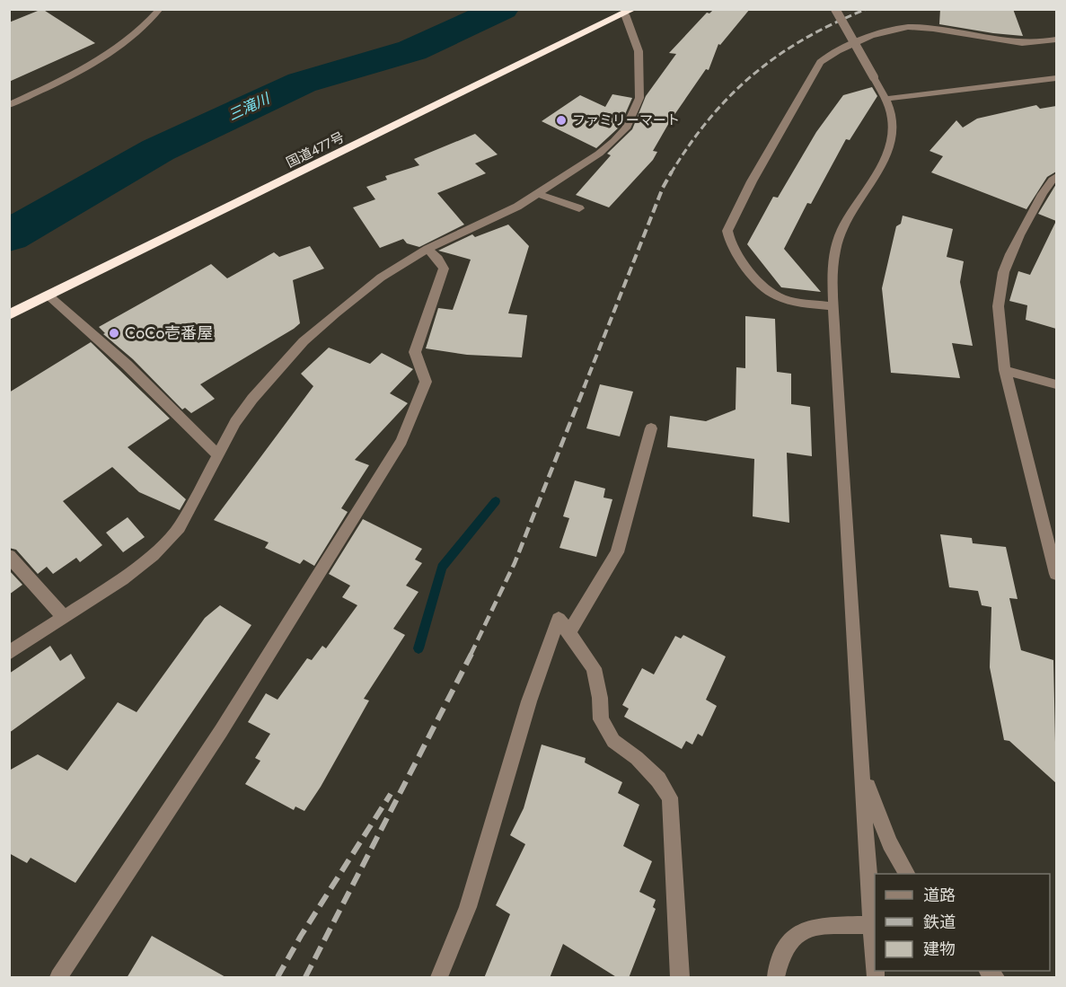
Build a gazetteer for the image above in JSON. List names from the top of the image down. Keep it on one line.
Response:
{"streets":{"highway":["国道477号"]},"water":["三滝川"],"places":["ファミリーマート","CoCo壱番屋"],"legend":["道路","鉄道","建物"]}
